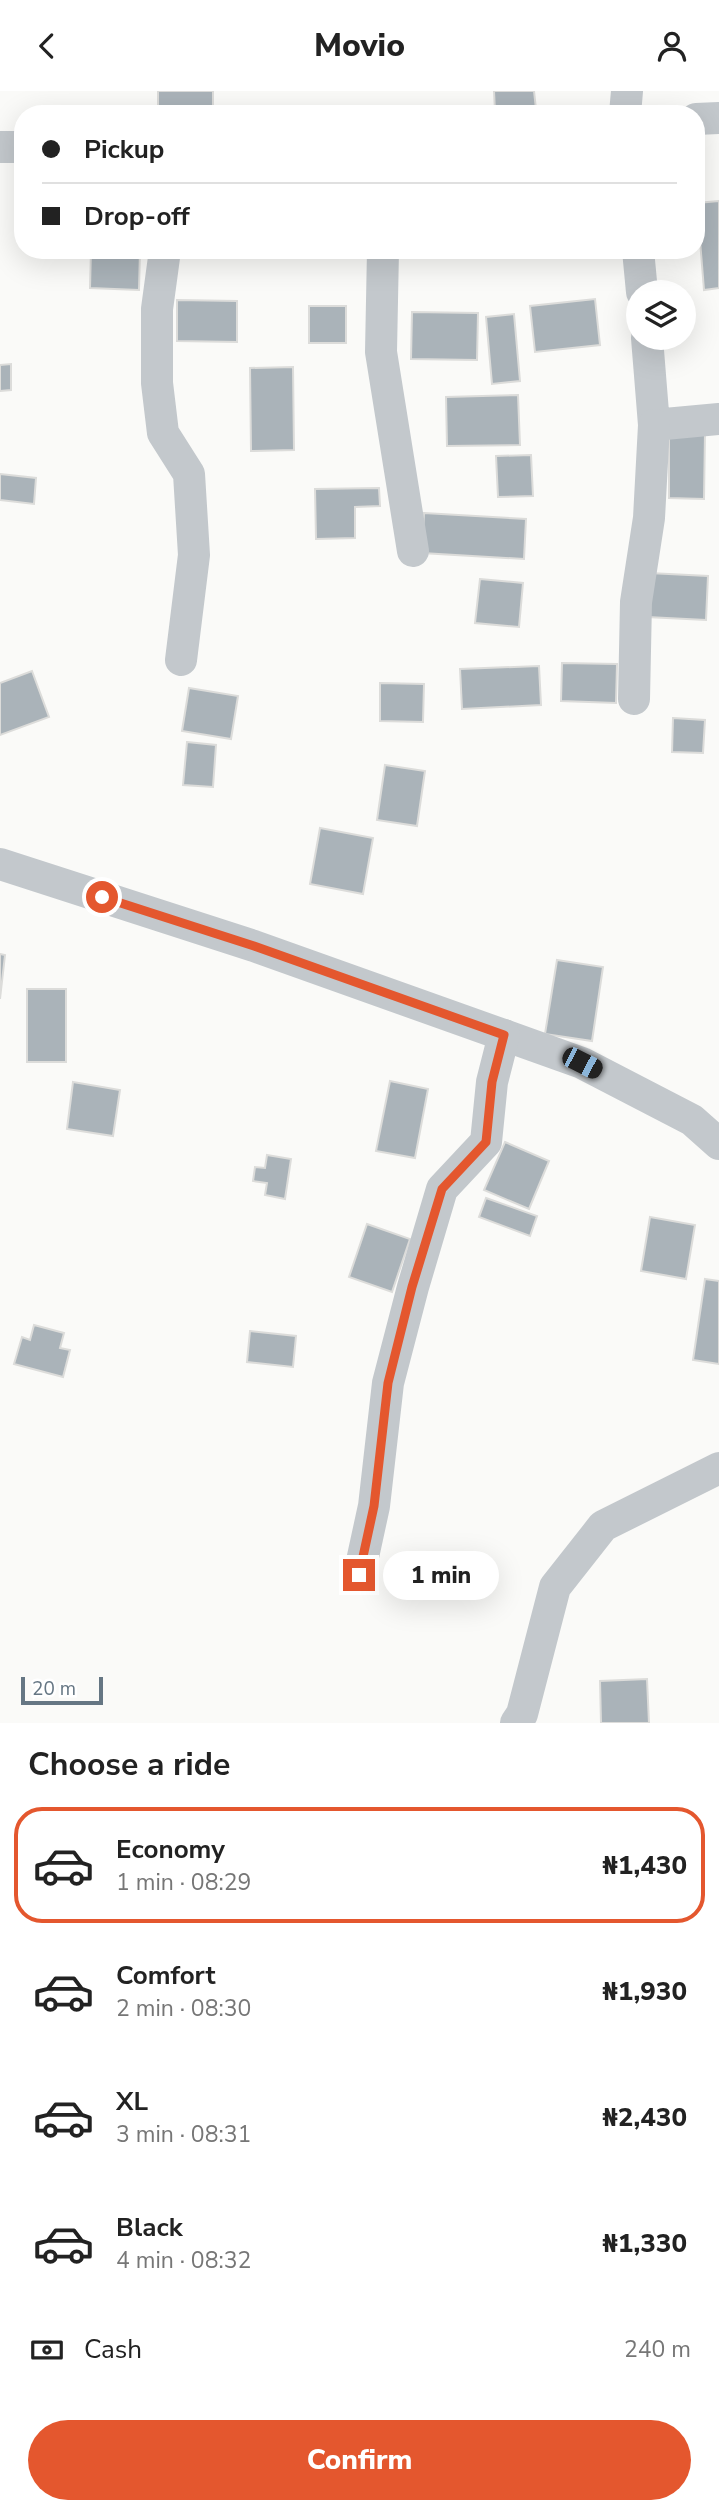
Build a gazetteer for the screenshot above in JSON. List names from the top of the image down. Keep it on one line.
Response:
{"scale_bar":"20 m","page":{"header":"Movio","banner":["Pickup","Drop-off"],"bubble":"1 min","scale":"20 m","heading":"Choose a ride","list":[{"name":"Economy","note":"1 min · 08:29","value":"₦1,430"},{"name":"Comfort","note":"2 min · 08:30","value":"₦1,930"},{"name":"XL","note":"3 min · 08:31","value":"₦2,430"},{"name":"Black","note":"4 min · 08:32","value":"₦1,330"}],"pay":["Cash","240 m"],"buttons":"Confirm"}}
